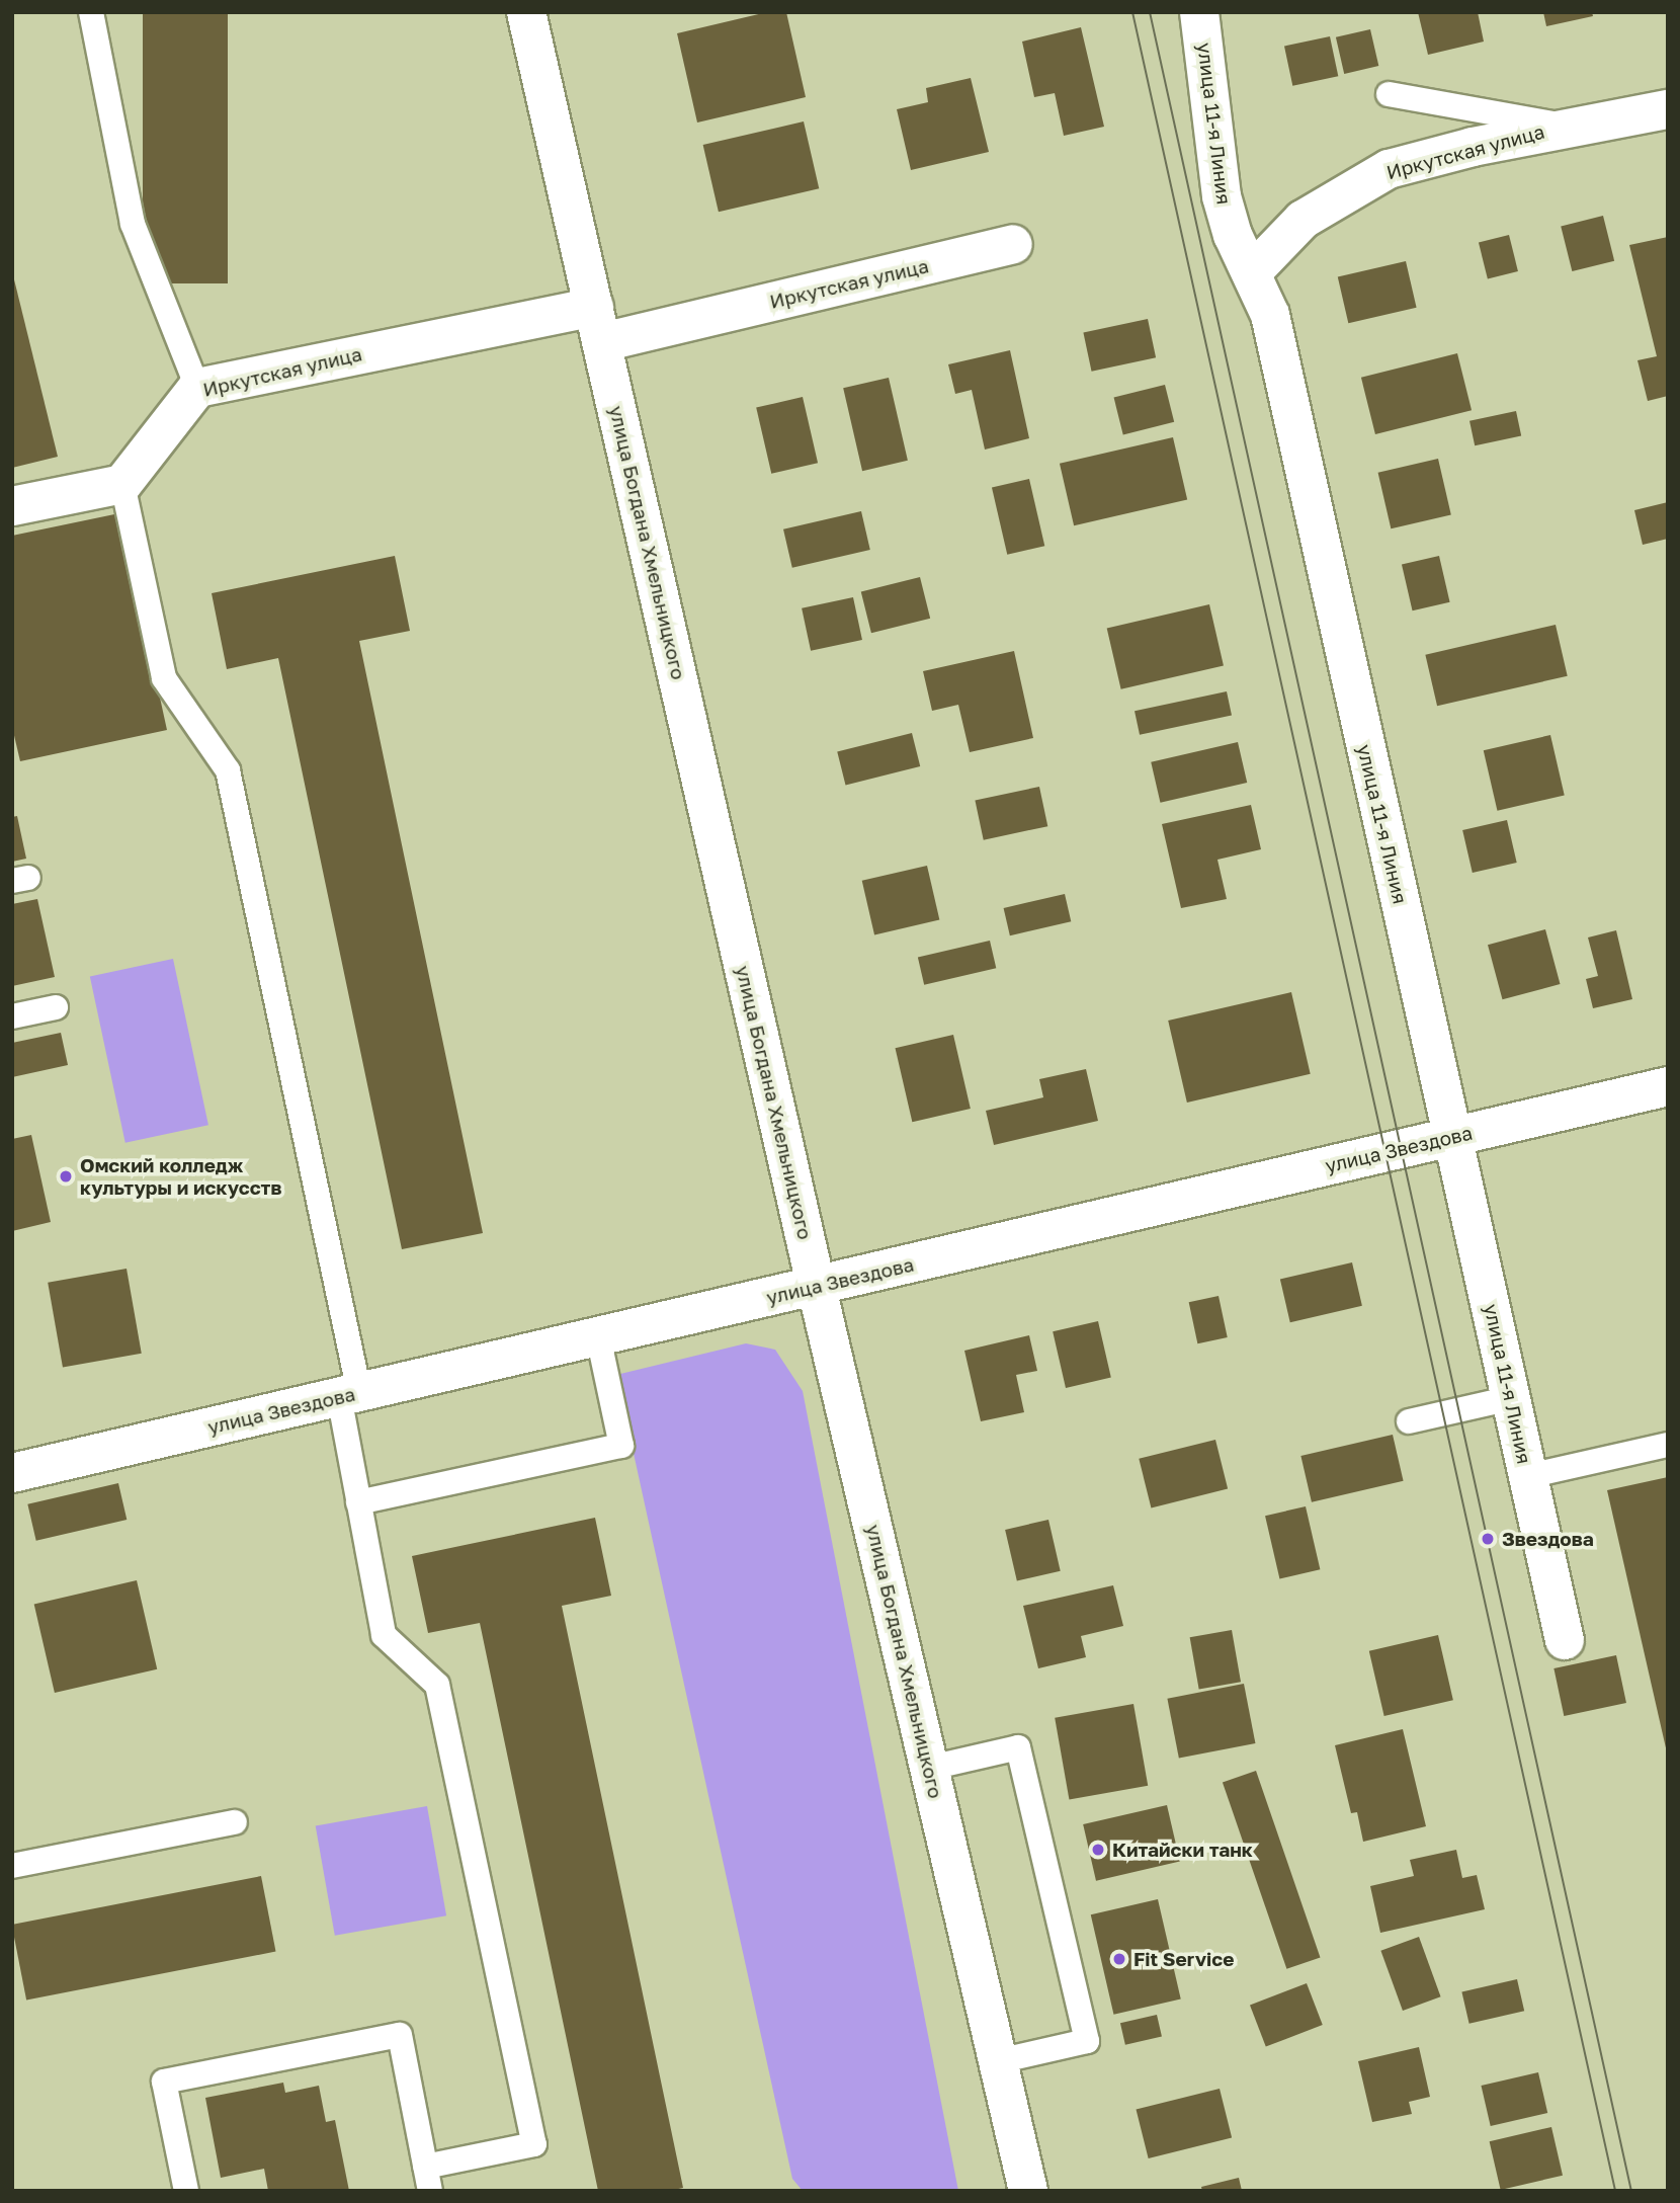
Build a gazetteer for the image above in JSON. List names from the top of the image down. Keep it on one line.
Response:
{"streets":{"street":["улица 11-я Линия","Иркутская улица","улица Богдана Хмельницкого","улица Звездова"]},"crossings":[["улица 11-я Линия","Иркутская улица"],["улица 11-я Линия","улица Звездова"],["Иркутская улица","улица Богдана Хмельницкого"],["улица Богдана Хмельницкого","улица Звездова"]],"places":["Омский колледж культуры и искусств","Звездова","Китайски танк","Fit Service"]}
